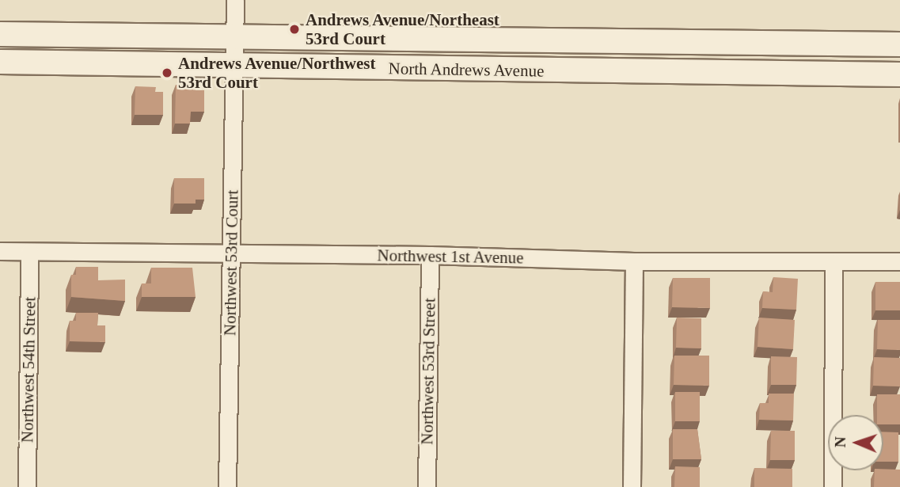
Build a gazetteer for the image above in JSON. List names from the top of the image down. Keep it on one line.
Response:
{"streets":{"main road":["North Andrews Avenue"],"street":["Northwest 1st Avenue","Northwest 53rd Court","Northwest 54th Street","Northwest 53rd Street"]},"crossings":[["North Andrews Avenue","Northwest 53rd Court"],["Northwest 1st Avenue","Northwest 53rd Court"],["Northwest 1st Avenue","Northwest 54th Street"],["Northwest 1st Avenue","Northwest 53rd Street"]],"places":["Andrews Avenue/Northeast 53rd Court","Andrews Avenue/Northwest 53rd Court"],"north":"left"}
